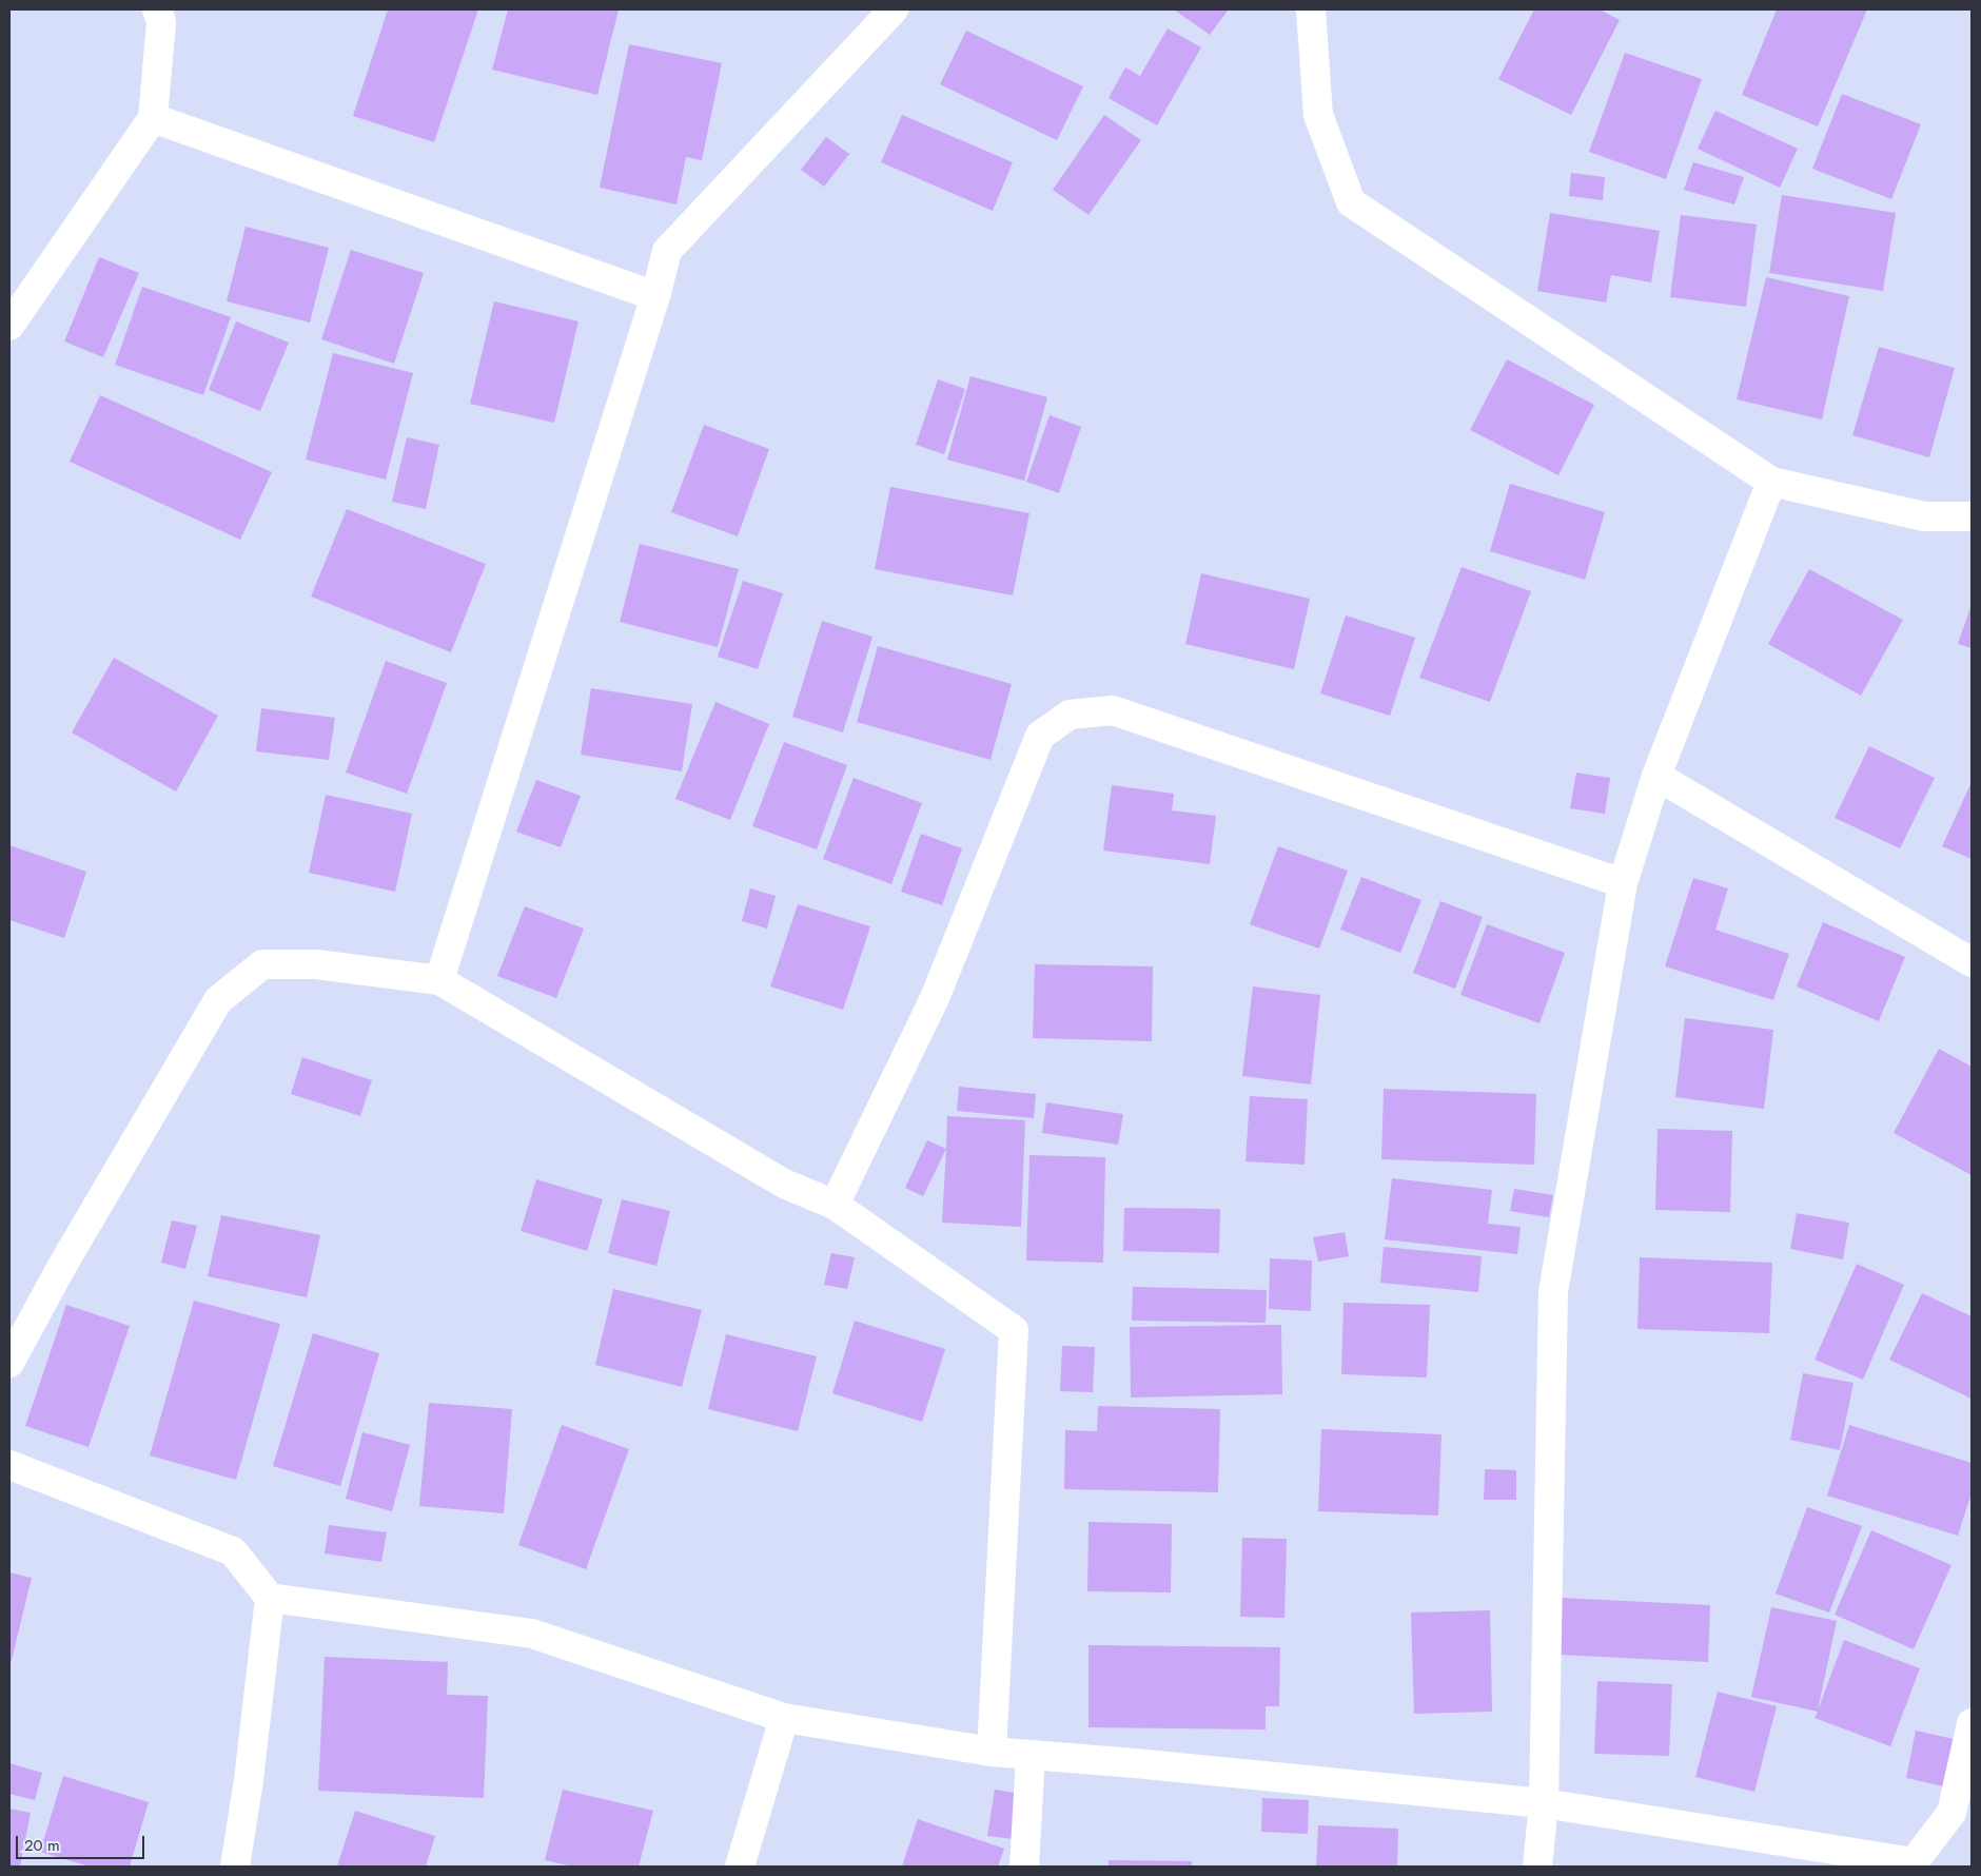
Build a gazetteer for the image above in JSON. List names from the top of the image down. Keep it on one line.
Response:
{"scale_bar":"20 m"}
